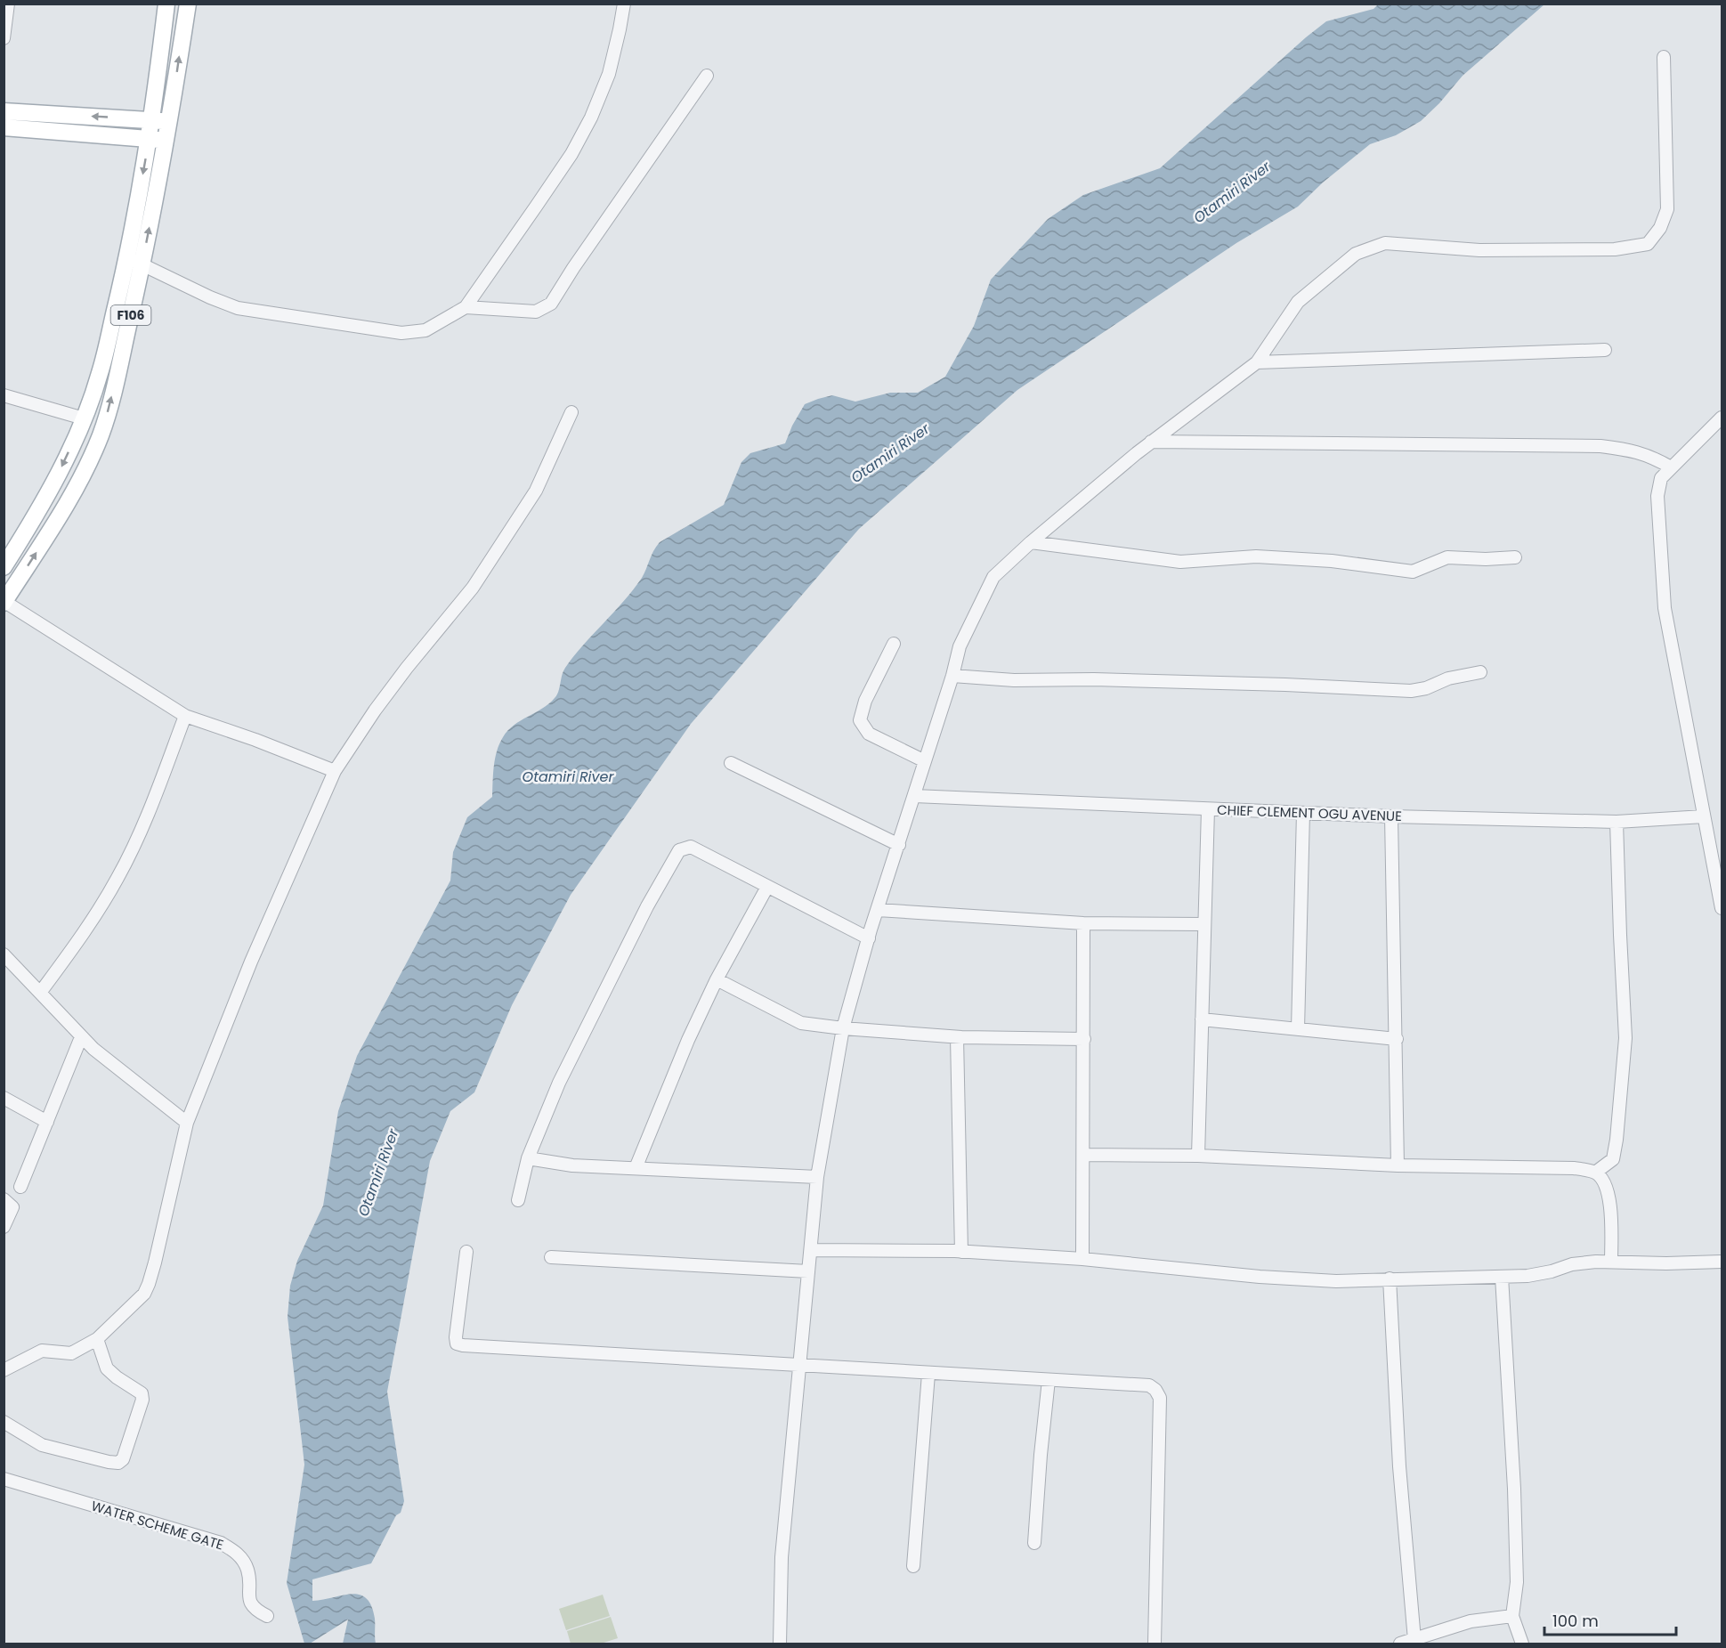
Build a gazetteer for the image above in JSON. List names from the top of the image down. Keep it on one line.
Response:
{"streets":{"main road":["F106"],"street":["CHIEF CLEMENT OGU AVENUE","WATER SCHEME GATE"]},"water":["Otamiri River"],"scale_bar":"100 m"}
